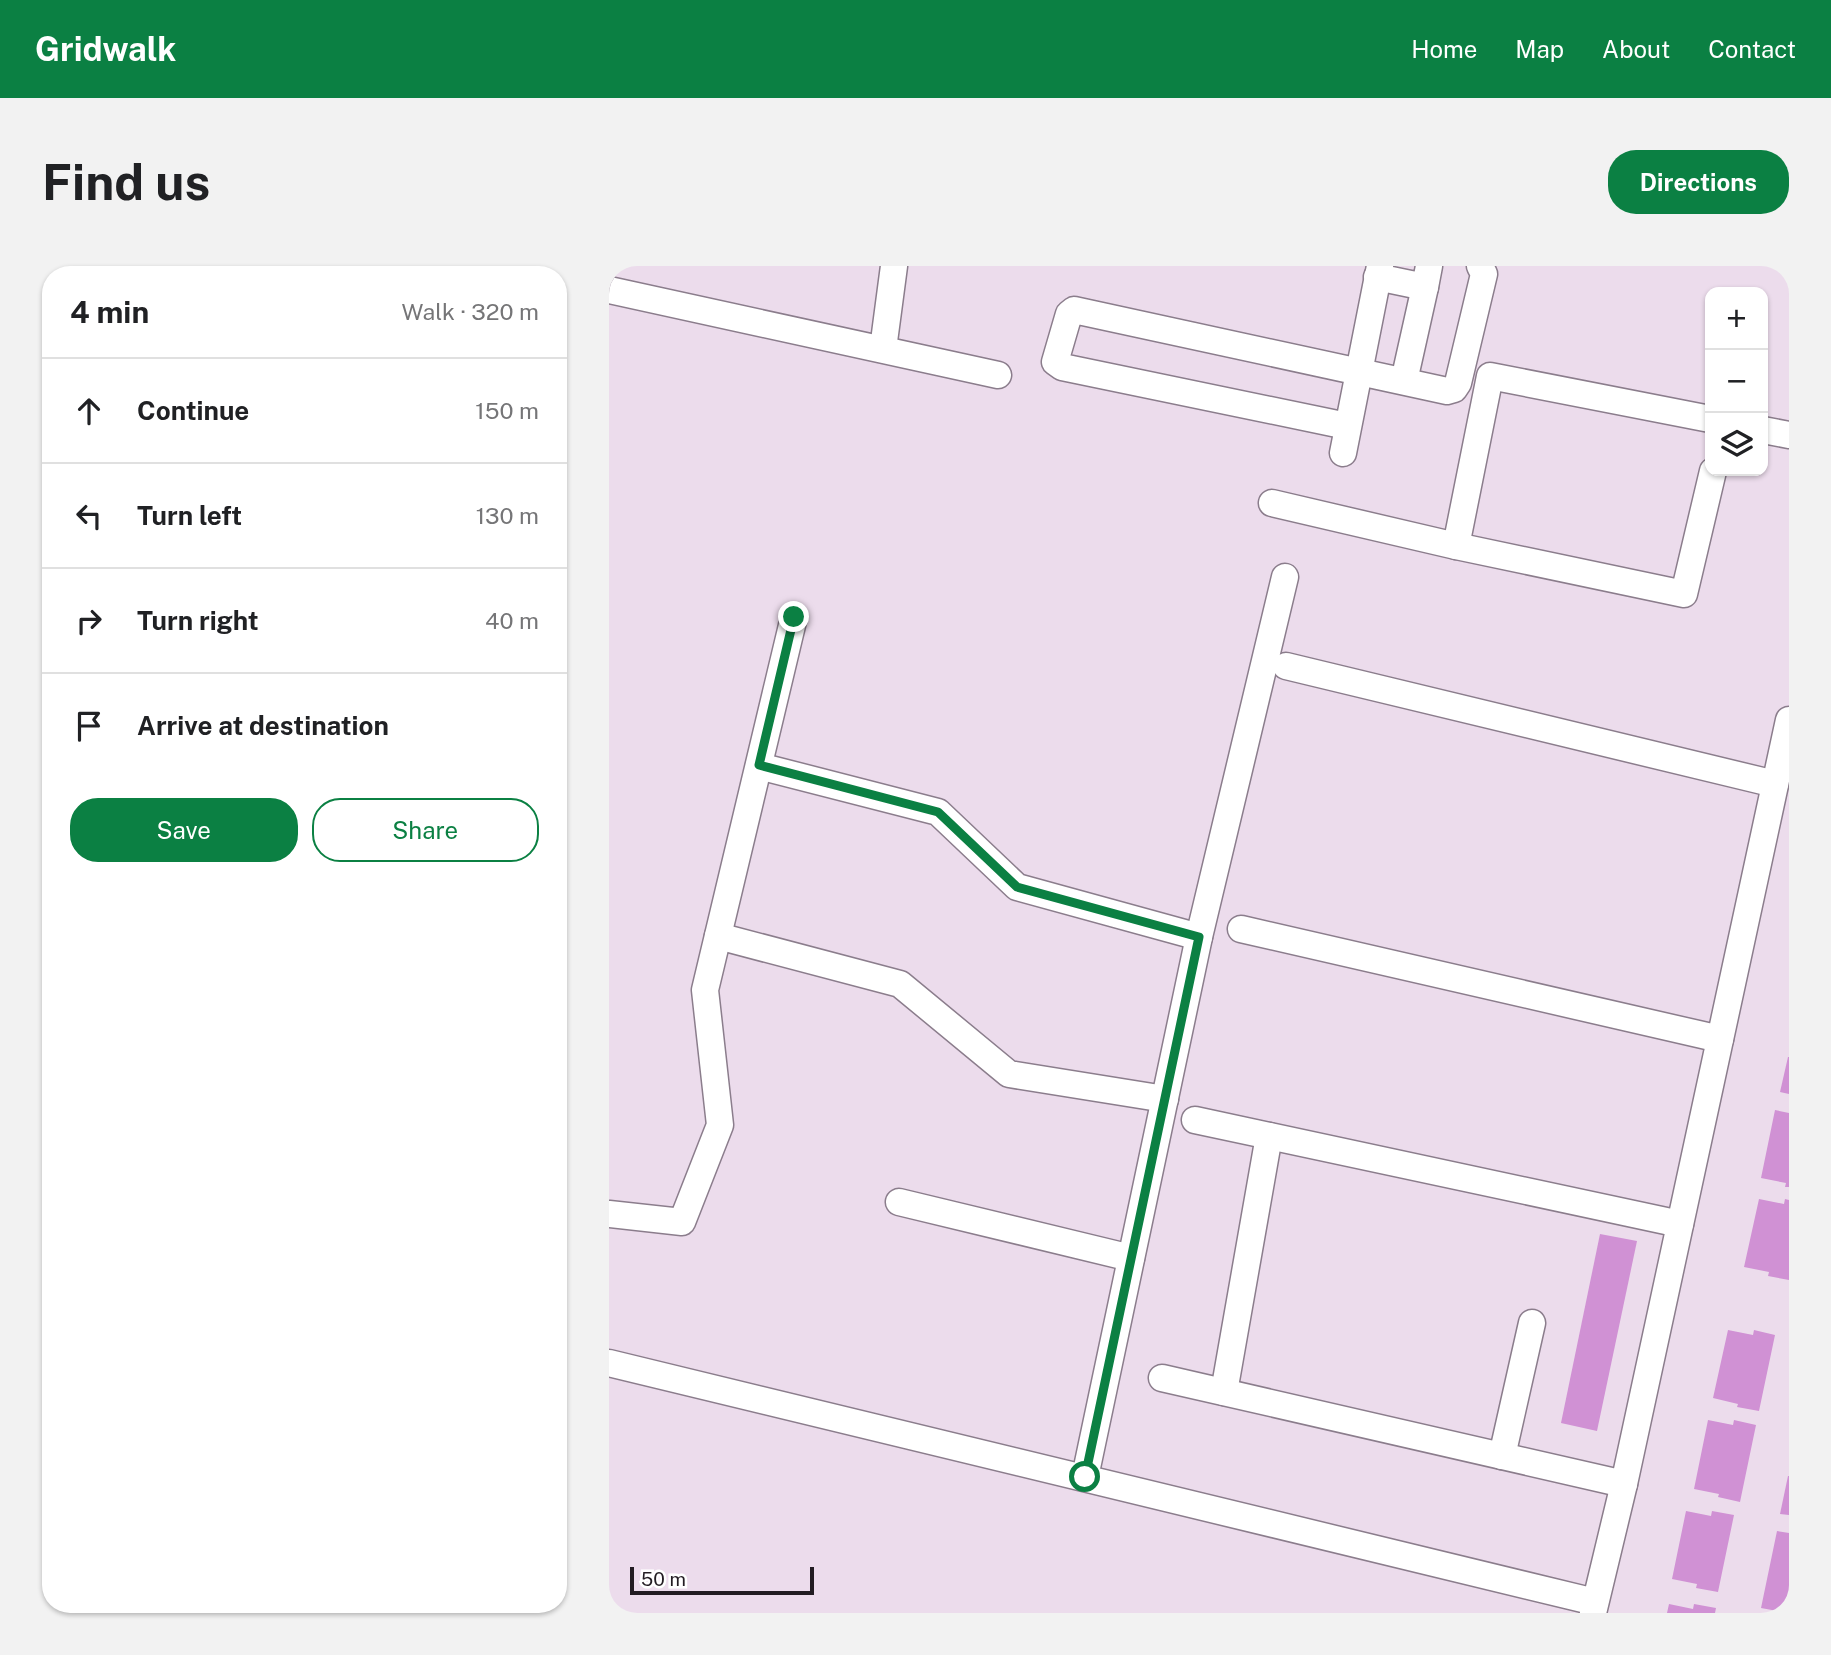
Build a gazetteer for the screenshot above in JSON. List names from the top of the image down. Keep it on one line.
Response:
{"scale_bar":"50 m","page":{"header":"Gridwalk","nav":["Home","Map","About","Contact"],"buttons":["Directions",["Save","Share"]],"title":"Find us","heading":["4 min","Walk · 320 m"],"map_buttons":["+","−"],"list":[["Continue","150 m"],["Turn left","130 m"],["Turn right","40 m"],"Arrive at destination"],"scale":"50 m"}}
